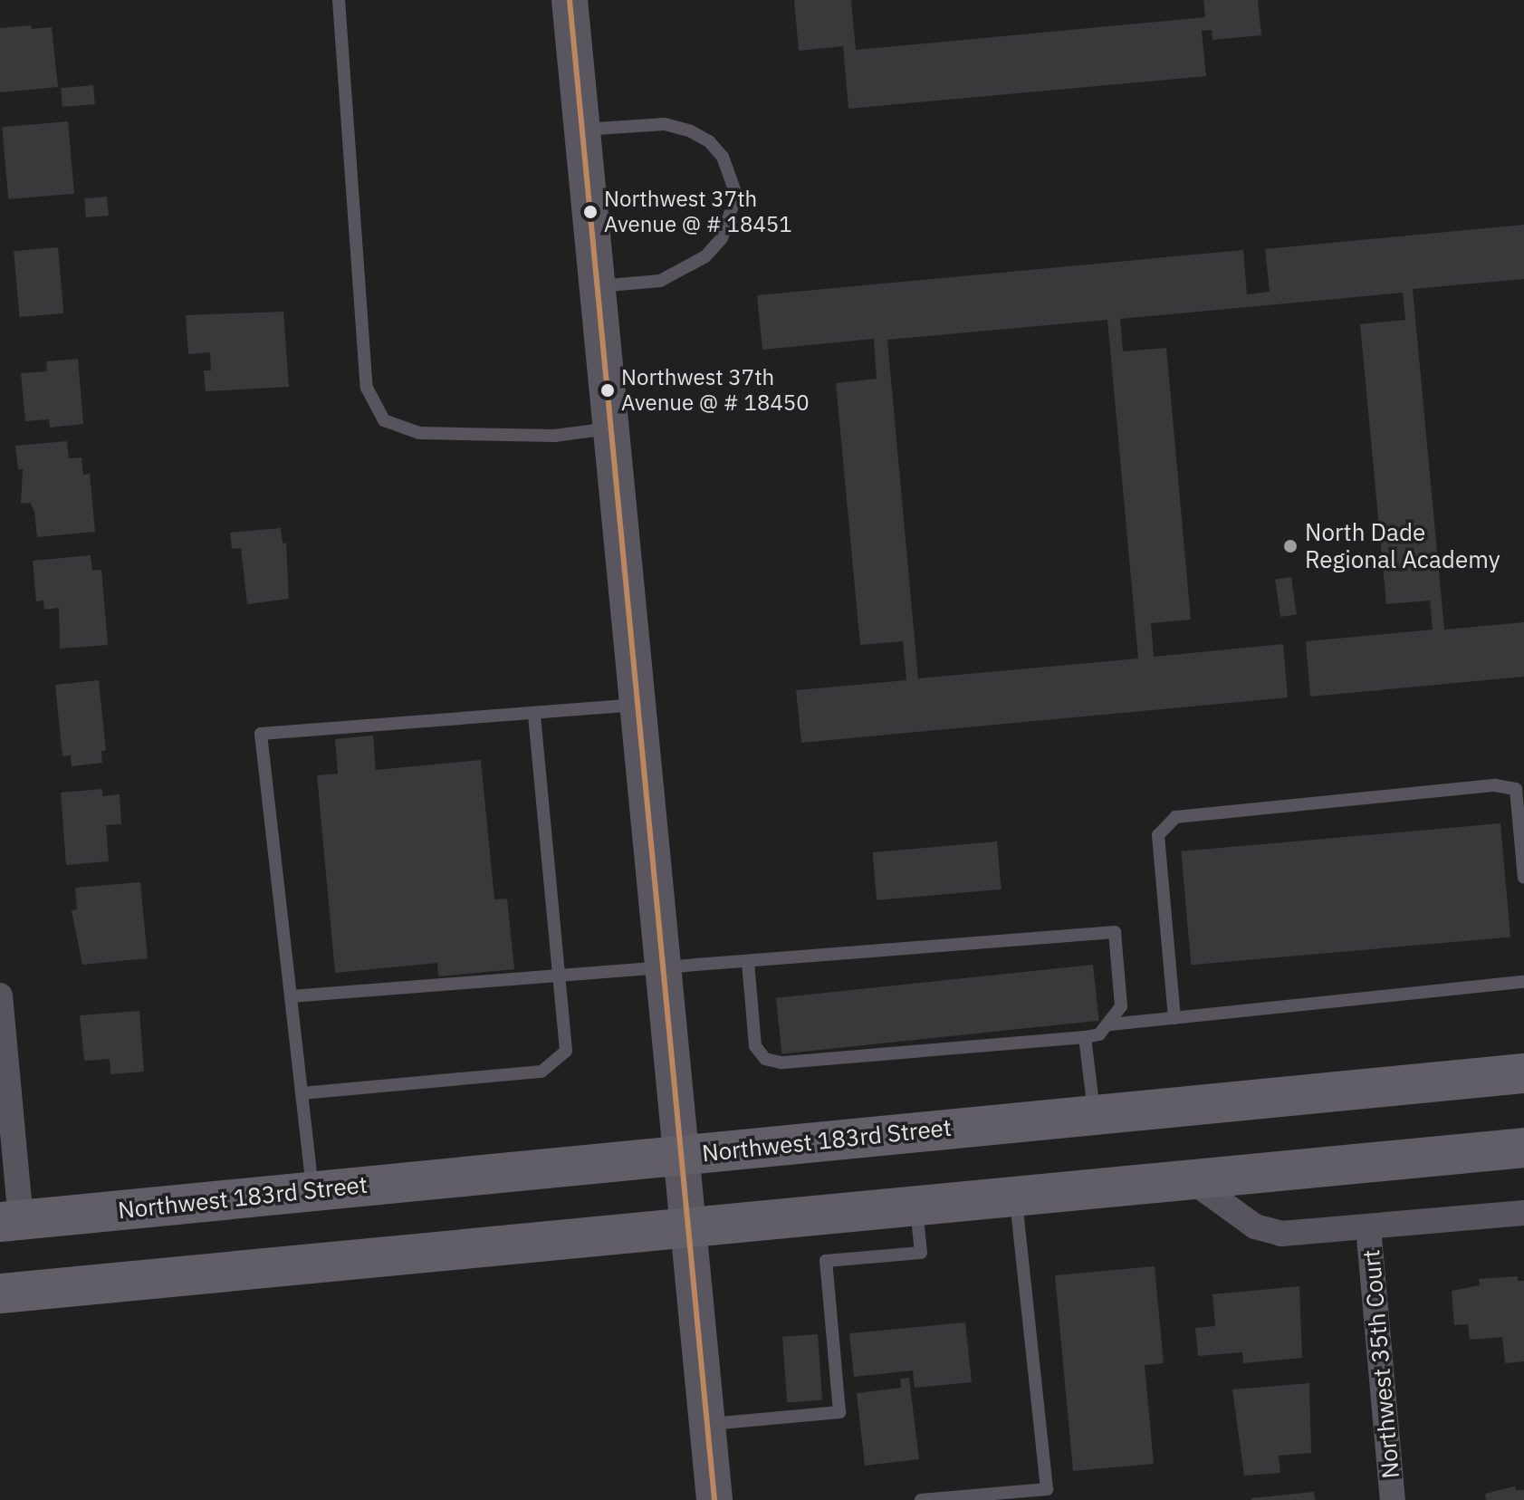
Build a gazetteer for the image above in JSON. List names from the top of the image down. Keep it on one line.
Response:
{"streets":{"main road":["Northwest 183rd Street"],"street":["Northwest 35th Court"]},"places":["Northwest 37th Avenue @ # 18451","Northwest 37th Avenue @ # 18450","North Dade Regional Academy"]}
